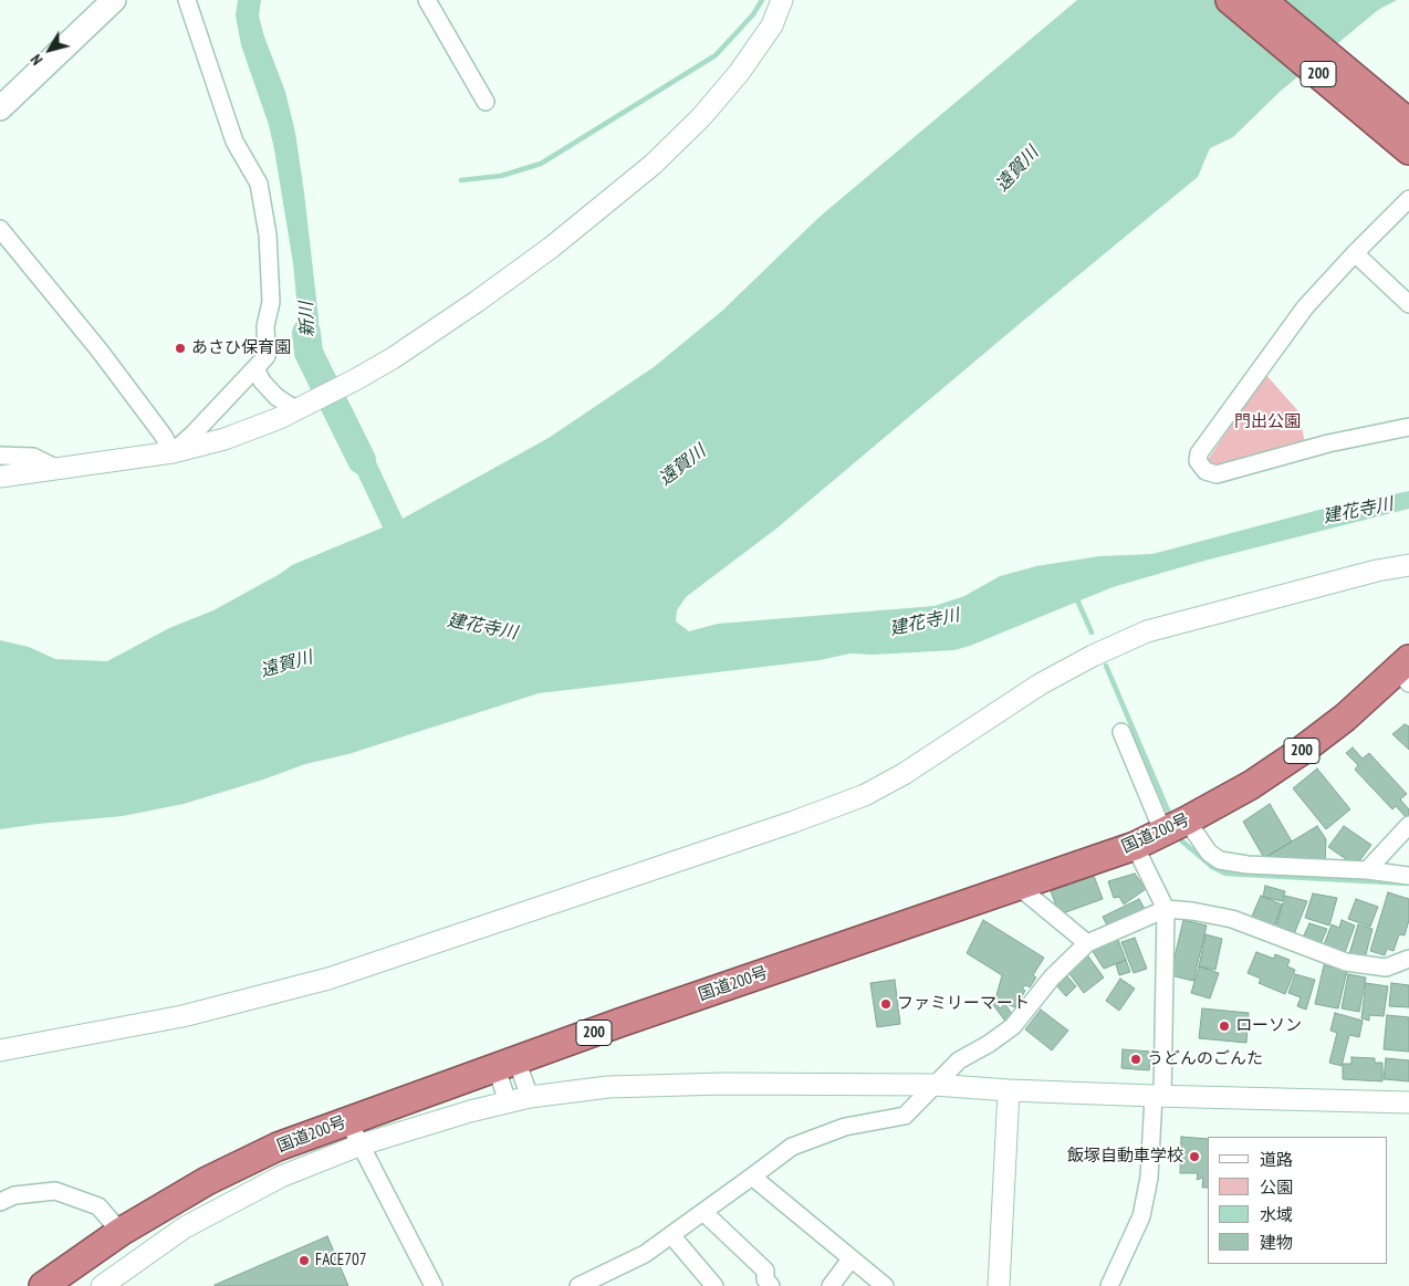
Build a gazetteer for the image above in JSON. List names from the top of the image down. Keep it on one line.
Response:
{"streets":{"highway":["200","国道200号"]},"water":["遠賀川","新川","建花寺川"],"parks":["門出公園"],"places":["あさひ保育園","ファミリーマート","ローソン","うどんのごんた","飯塚自動車学校","FACE707"],"legend":["道路","公園","水域","建物"],"north":"bottom left"}
